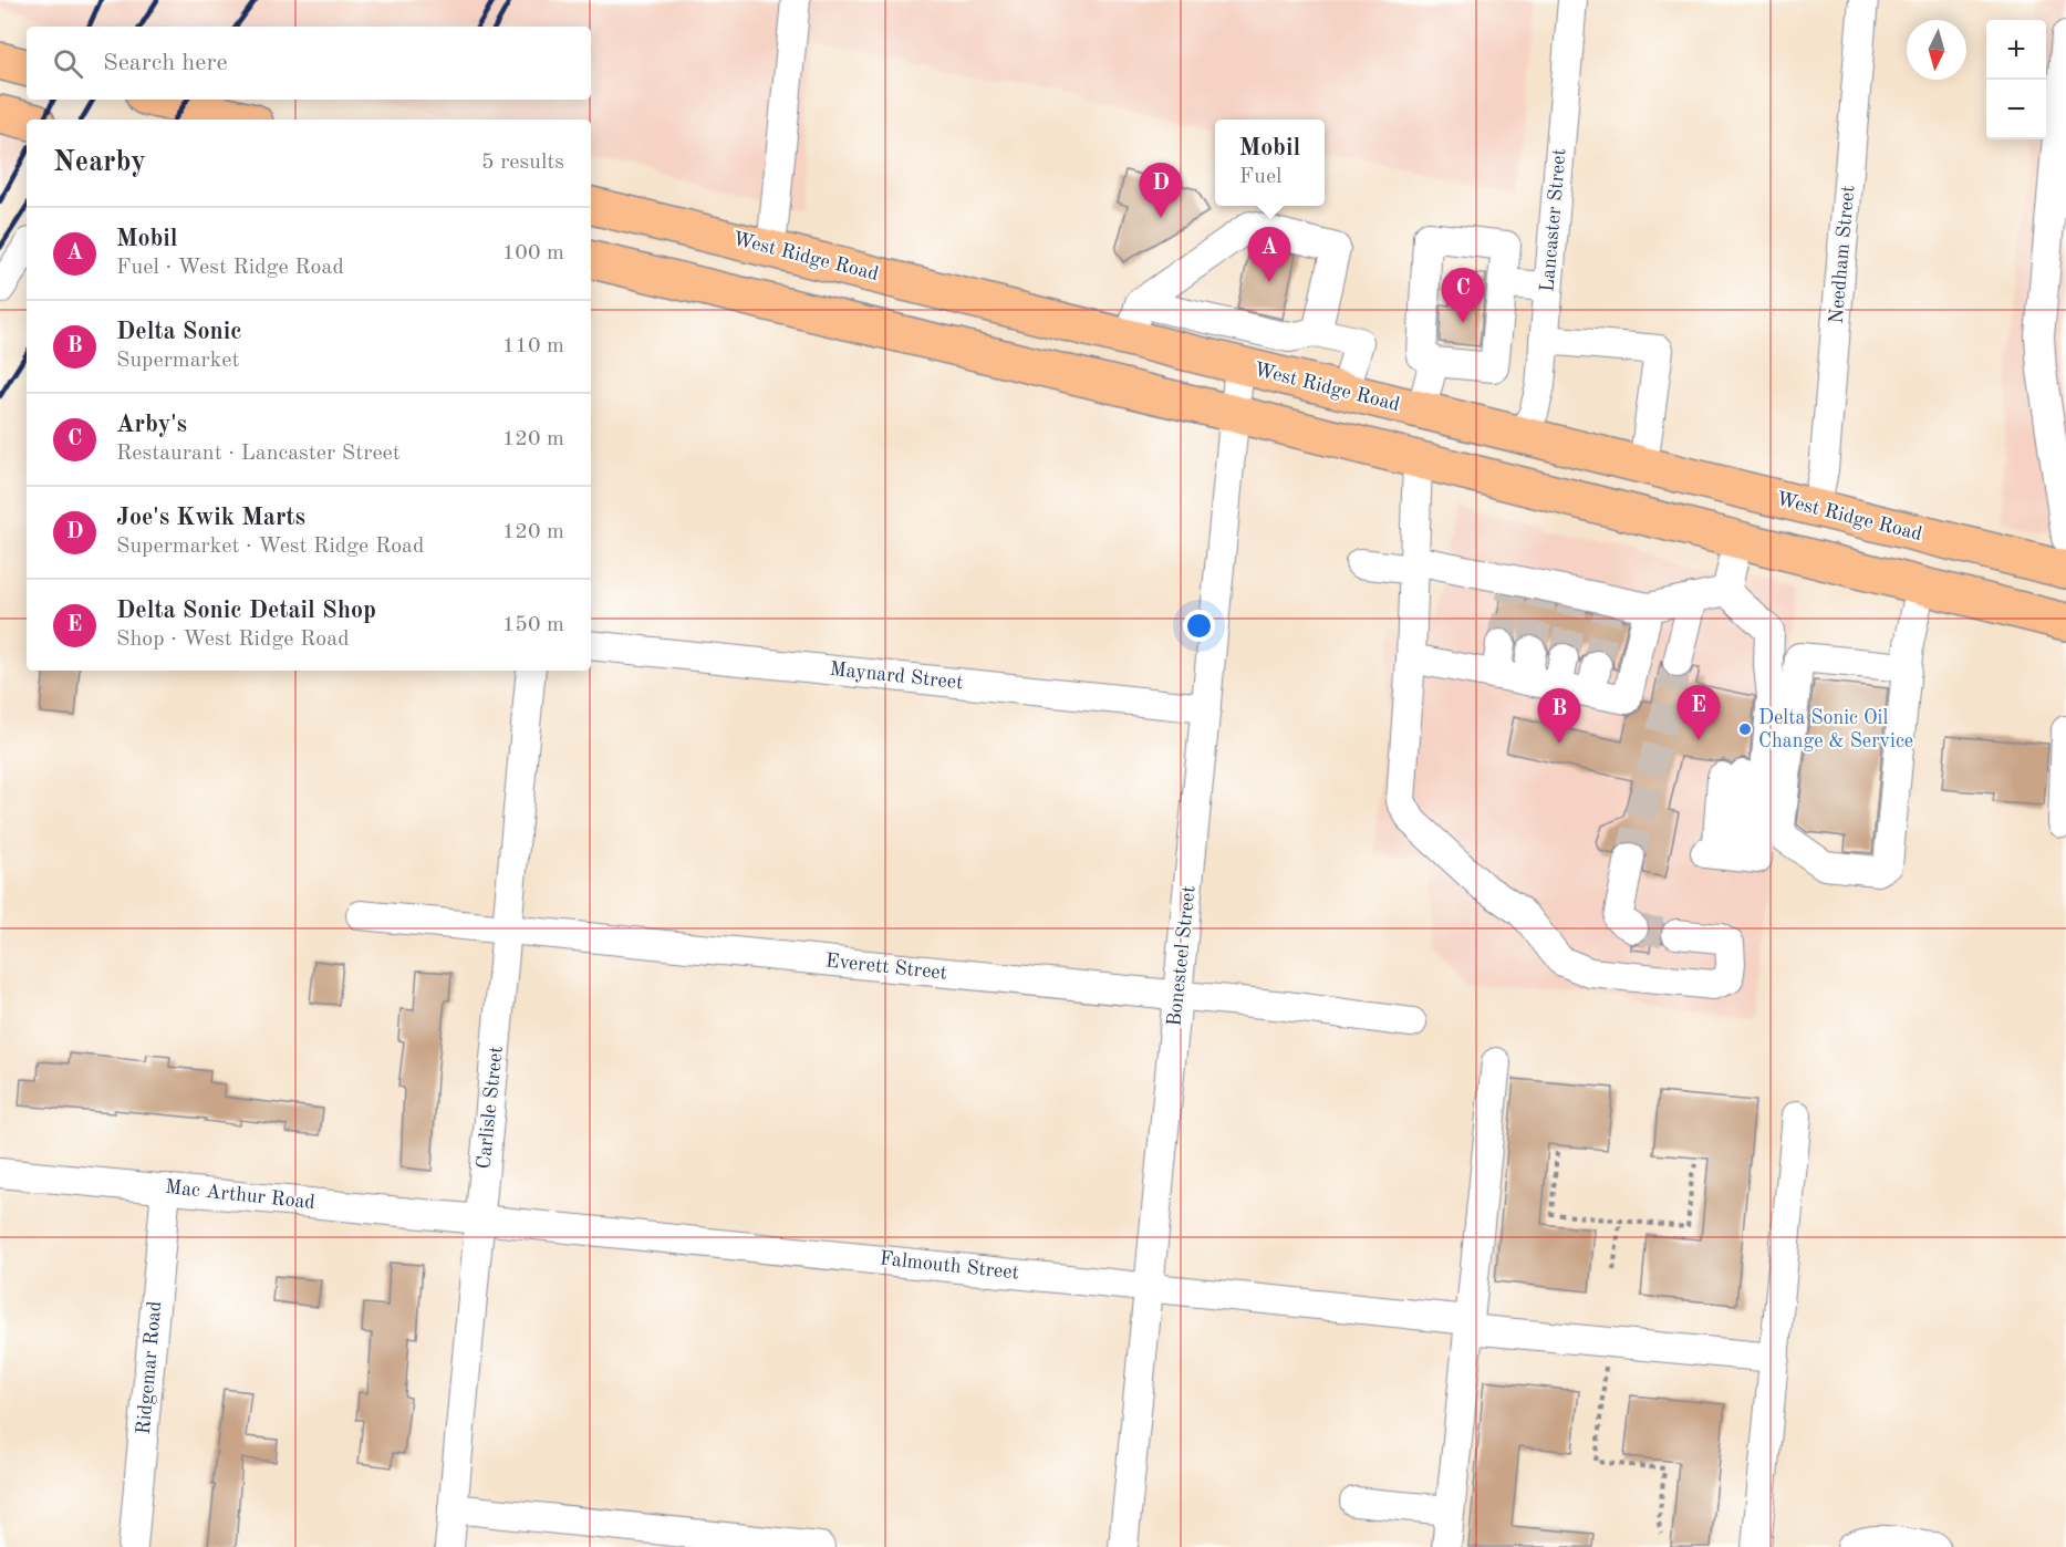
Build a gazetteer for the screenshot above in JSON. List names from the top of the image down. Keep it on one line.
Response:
{"streets":{"highway":["West Ridge Road"],"street":["Lancaster Street","Needham Street","Maynard Street","Bonesteel Street","Everett Street","Carlisle Street","Mac Arthur Road","Falmouth Street","Ridgemar Road"]},"crossings":[["Lancaster Street","West Ridge Road"],["Needham Street","West Ridge Road"],["West Ridge Road","Bonesteel Street"],["Maynard Street","Bonesteel Street"],["Bonesteel Street","Everett Street"],["Bonesteel Street","Falmouth Street"],["Everett Street","Carlisle Street"],["Carlisle Street","Mac Arthur Road"],["Carlisle Street","Falmouth Street"],["Mac Arthur Road","Falmouth Street"],["Mac Arthur Road","Ridgemar Road"]],"places":["Delta Sonic Oil Change & Service"],"north":"bottom","page":{"map_buttons":["+","−"],"search":"Search here","popup":["Mobil","Fuel"],"heading":["Nearby","5 results"],"pins":["D","A","C","E","B"],"list":[{"mark":"A","name":"Mobil","note":"Fuel · West Ridge Road","value":"100 m"},{"mark":"B","name":"Delta Sonic","note":"Supermarket","value":"110 m"},{"mark":"C","name":"Arby's","note":"Restaurant · Lancaster Street","value":"120 m"},{"mark":"D","name":"Joe's Kwik Marts","note":"Supermarket · West Ridge Road","value":"120 m"},{"mark":"E","name":"Delta Sonic Detail Shop","note":"Shop · West Ridge Road","value":"150 m"}]}}
